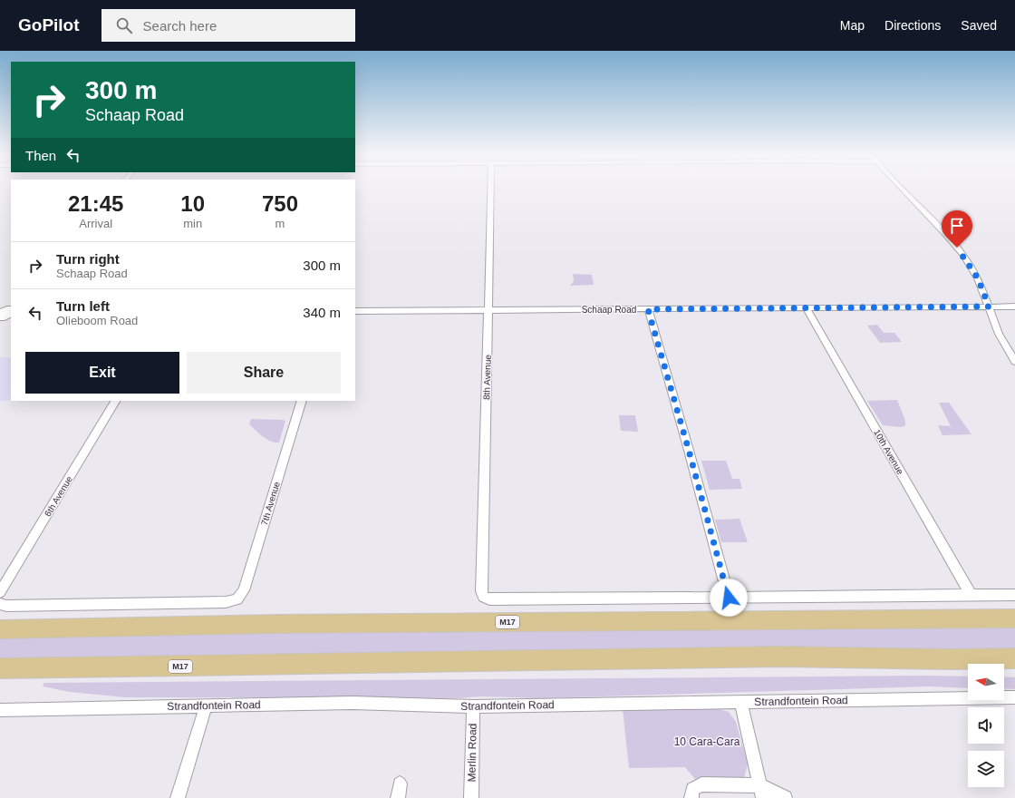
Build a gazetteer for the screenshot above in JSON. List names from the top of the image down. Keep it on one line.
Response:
{"streets":{"main road":["M17"],"street":["Schaap Road","8th Avenue","10th Avenue","6th Avenue","7th Avenue","Strandfontein Road","Merlin Road"]},"crossings":[["Schaap Road","8th Avenue"],["Schaap Road","10th Avenue"],["Strandfontein Road","Merlin Road"]],"parks":["10 Cara-Cara"],"north":"left","page":{"header":"GoPilot","search":"Search here","nav":["Map","Directions","Saved"],"turn":["300 m","Schaap Road"],"then":"Then","eta":["21:45","Arrival","10","min","750","m"],"list":[{"name":"Turn right","note":"Schaap Road","value":"300 m"},{"name":"Turn left","note":"Olieboom Road","value":"340 m"}],"buttons":["Exit","Share"]}}
